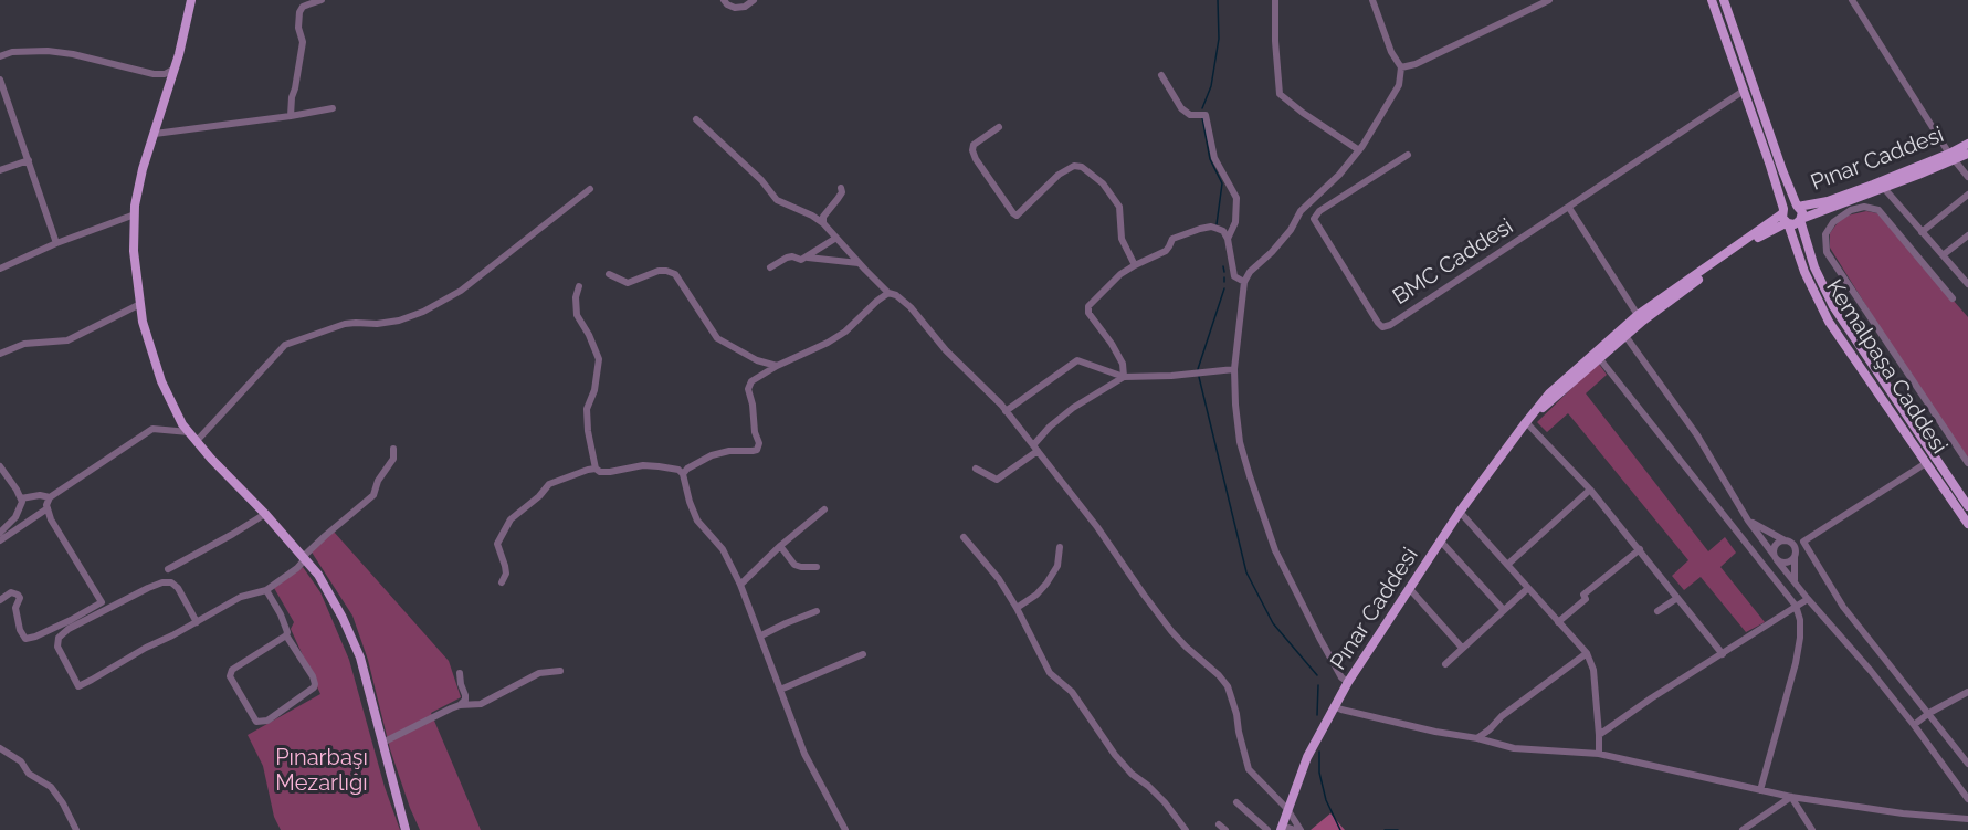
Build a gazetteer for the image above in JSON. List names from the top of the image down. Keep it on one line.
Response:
{"streets":{"main road":["Pınar Caddesi","Kemalpaşa Caddesi"],"street":["BMC Caddesi"]},"crossings":[["Pınar Caddesi","Kemalpaşa Caddesi"],["BMC Caddesi","Kemalpaşa Caddesi"]],"parks":["Pınarbaşı Mezarlığı"]}
